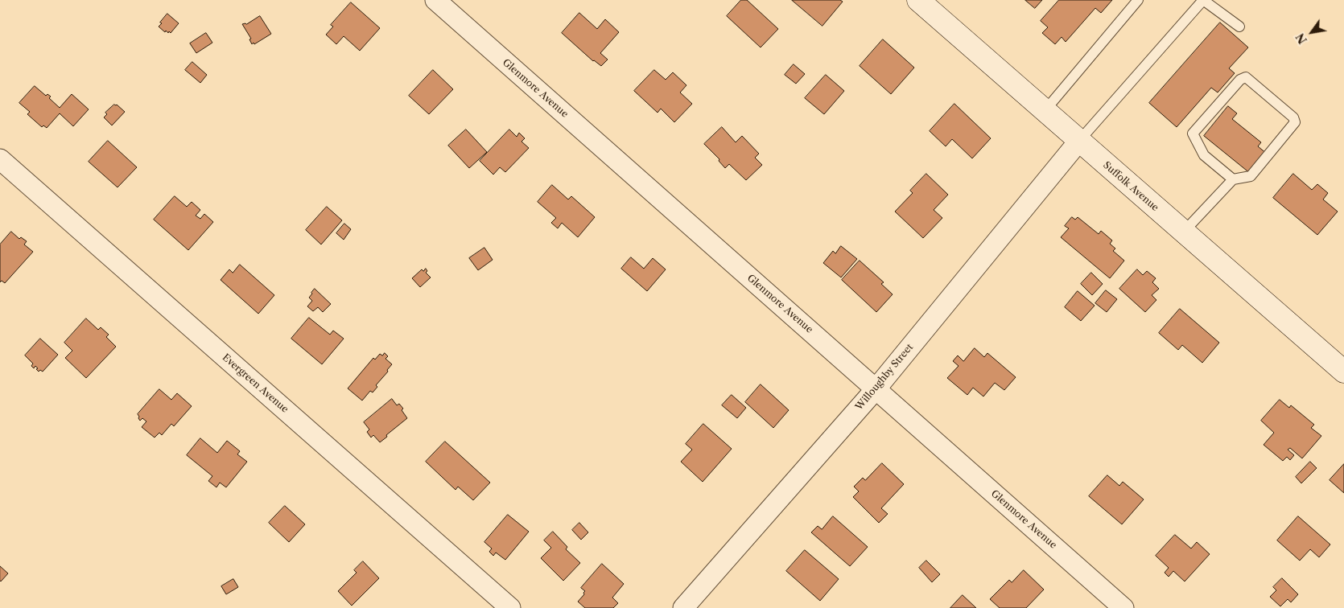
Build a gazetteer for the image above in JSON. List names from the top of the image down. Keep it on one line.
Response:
{"streets":{"main road":["Suffolk Avenue"],"street":["Glenmore Avenue","Willoughby Street","Evergreen Avenue"]},"crossings":[["Glenmore Avenue","Willoughby Street"],["Suffolk Avenue","Willoughby Street"]],"north":"bottom left"}
